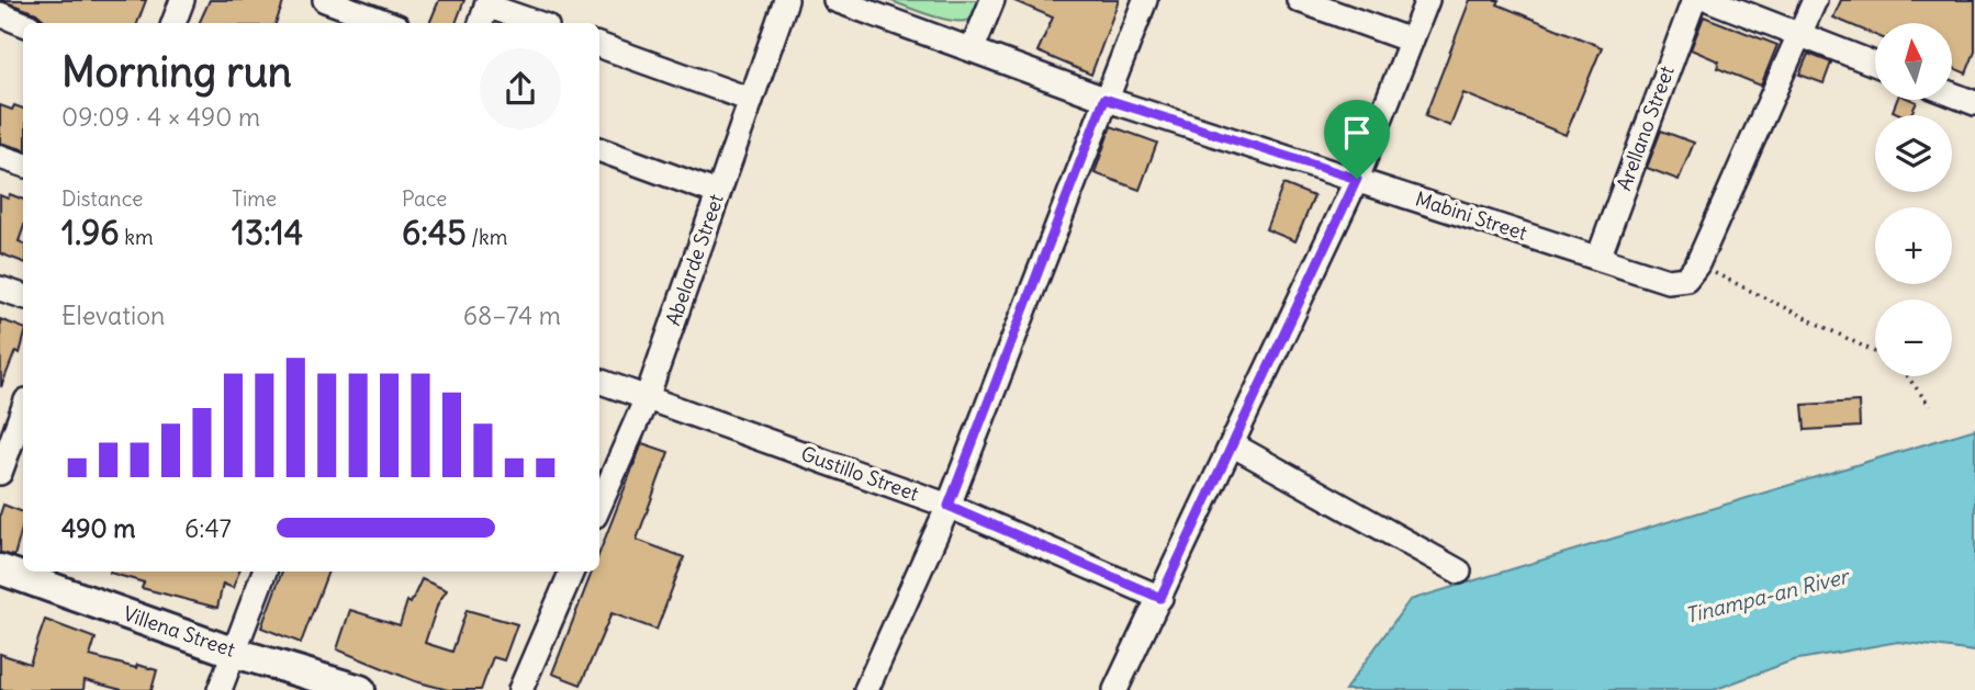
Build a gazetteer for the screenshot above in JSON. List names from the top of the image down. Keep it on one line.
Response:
{"streets":{"main road":["Villena Street"],"street":["Arellano Street","Mabini Street","Abelarde Street","Gustillo Street"]},"crossings":[["Arellano Street","Mabini Street"],["Abelarde Street","Gustillo Street"]],"water":["Tinampa-an River"],"north":"top","page":{"map_buttons":["+","−"],"heading":["Morning run","09:09 · 4 × 490 m"],"stats":[["Distance","1.96 km"],["Time","13:14"],["Pace","6:45 /km"]],"chart":["Elevation","68–74 m"],"list":[{"name":"490 m","note":"6:47"}]}}
